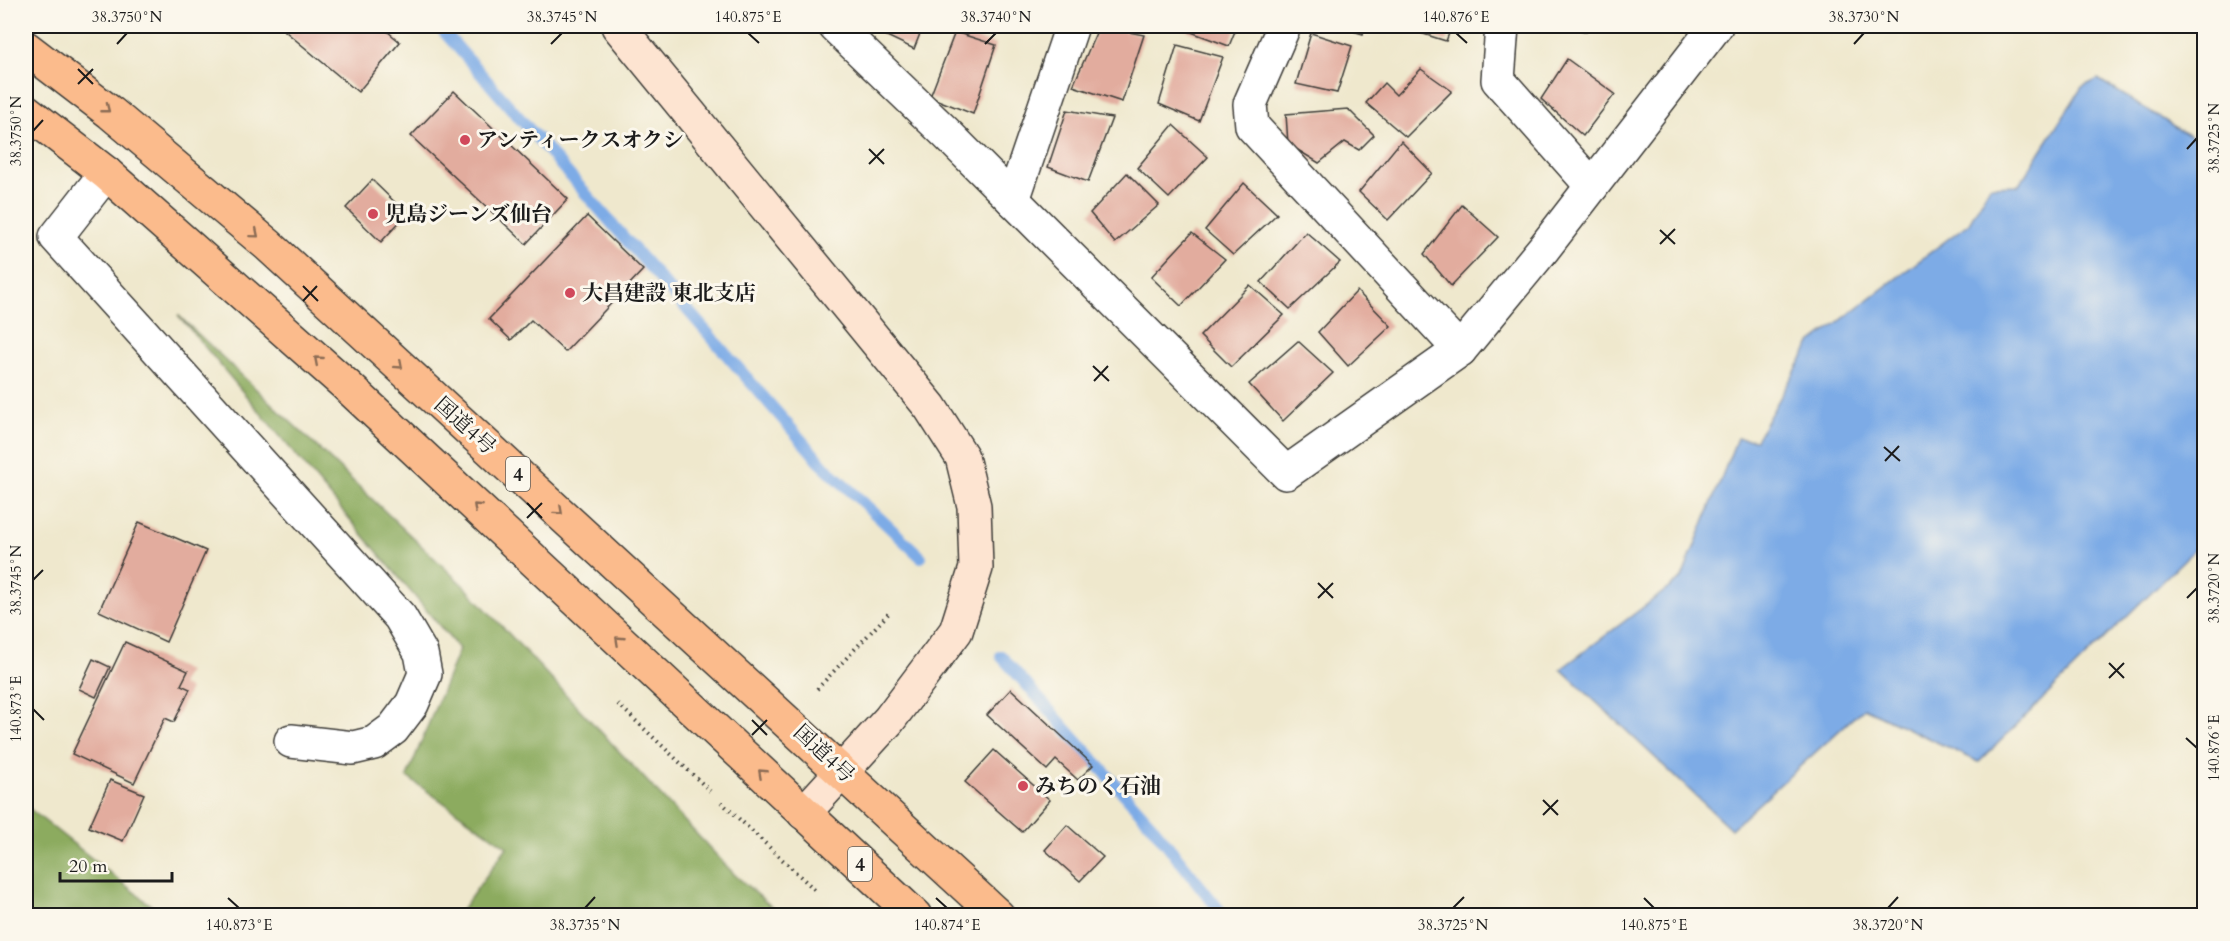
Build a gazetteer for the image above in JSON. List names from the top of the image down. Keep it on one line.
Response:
{"streets":{"highway":["国道4号","4"]},"places":["アンティークスオクシ","児島ジーンズ仙台","大昌建設 東北支店","みちのく石油"],"scale_bar":"20 m","coordinates":["38.3750°N","38.3745°N","140.875°E","38.3740°N","140.876°E","38.3730°N","38.3725°N","38.3720°N","140.873°E","38.3735°N","140.874°E"]}
